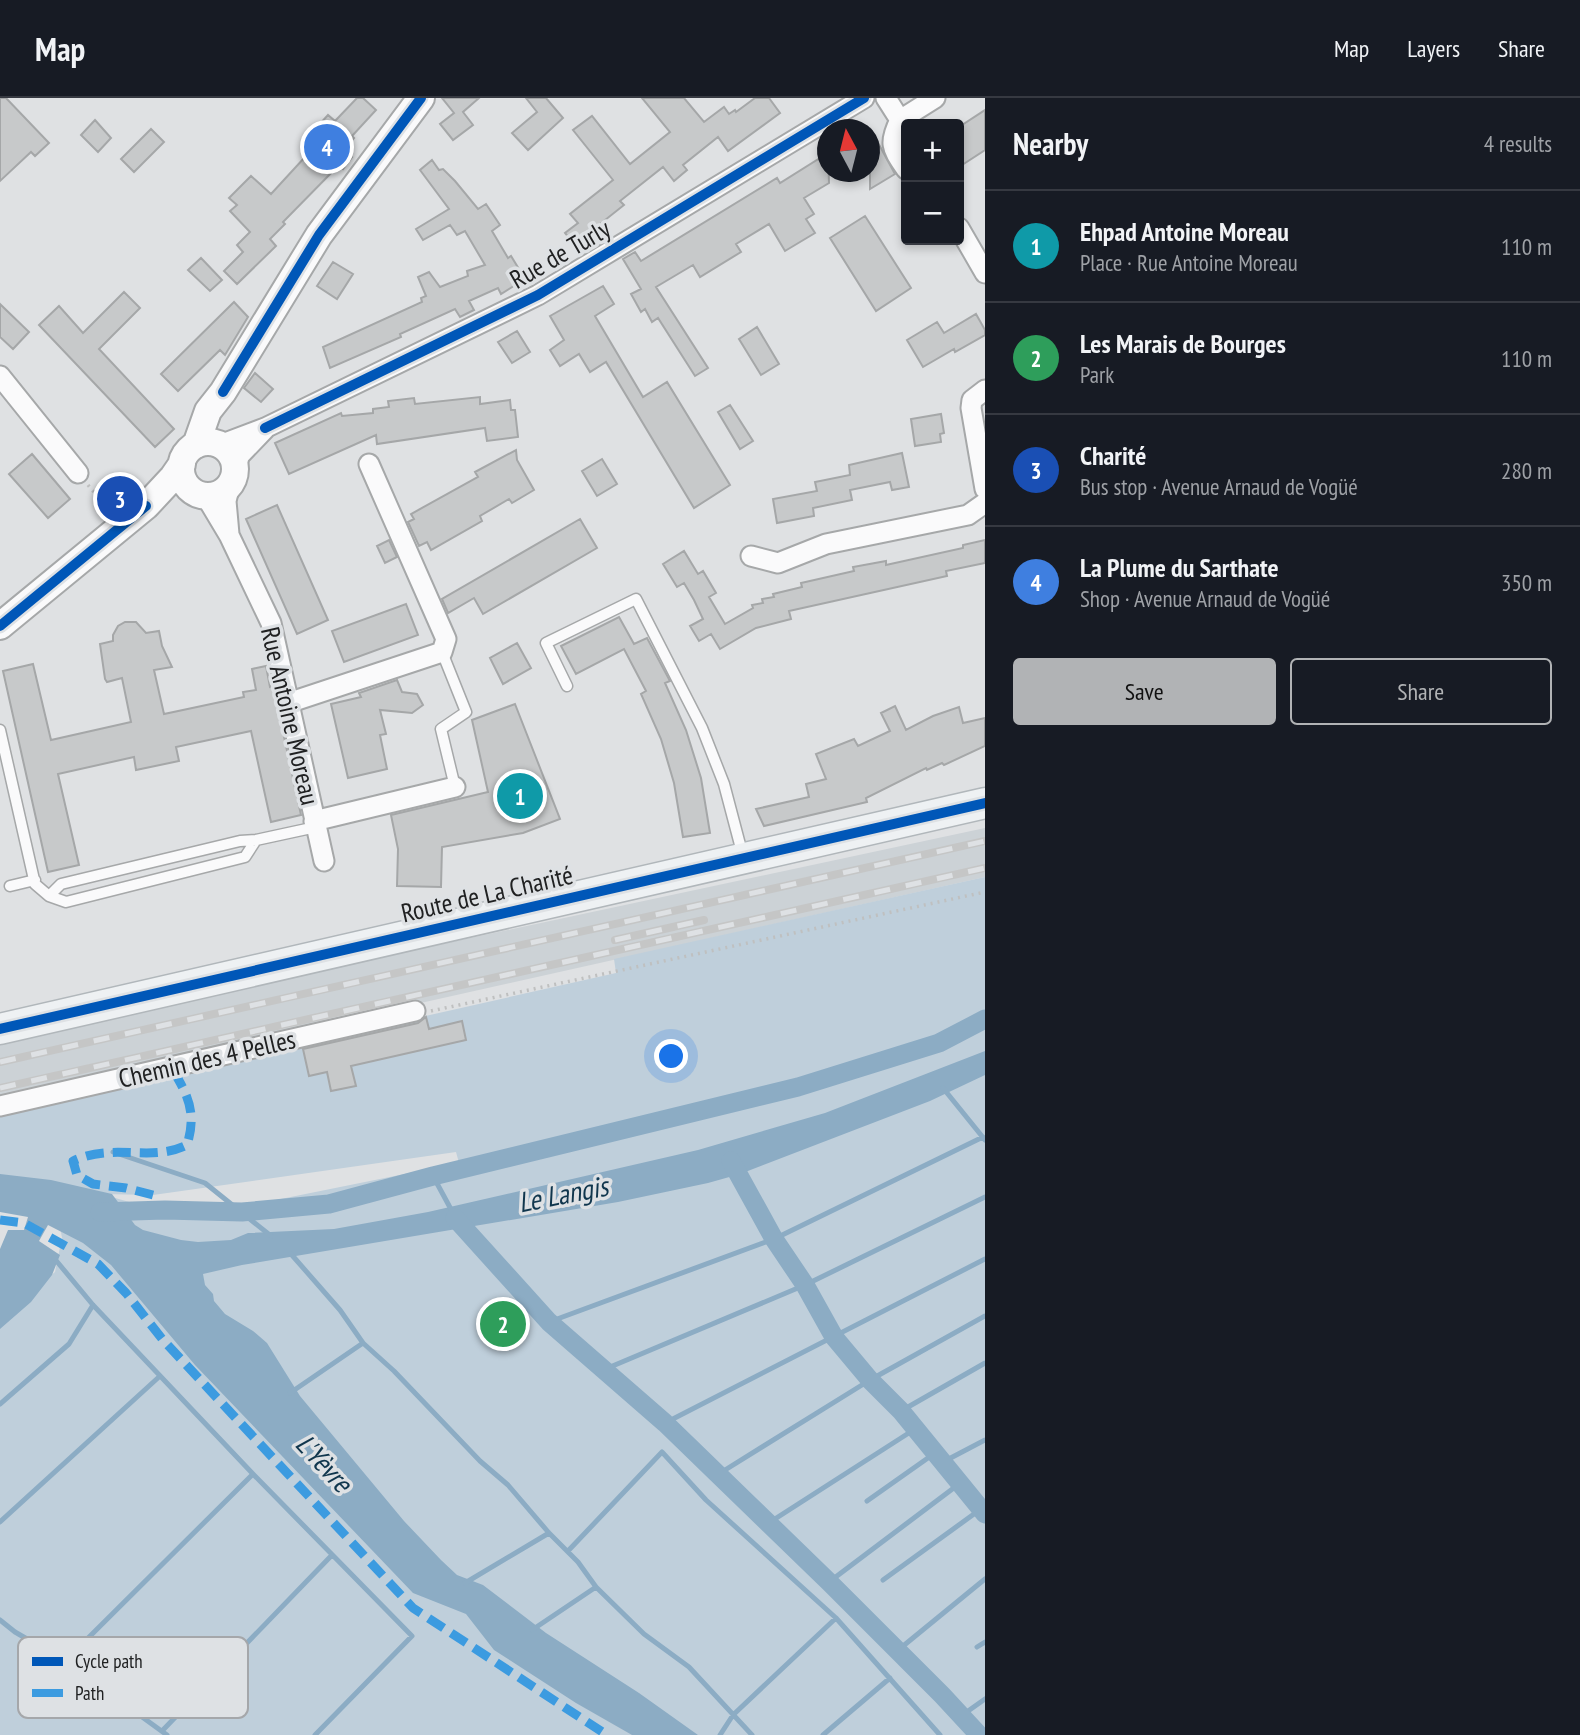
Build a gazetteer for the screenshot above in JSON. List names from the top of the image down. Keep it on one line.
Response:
{"streets":{"main road":["Route de La Charité"],"street":["Rue de Turly","Rue Antoine Moreau","Chemin des 4 Pelles"]},"crossings":[["Rue de Turly","Rue Antoine Moreau"]],"water":["Le Langis","L'Yèvre"],"legend":["Cycle path","Path"],"north":"top","page":{"header":"Map","nav":["Map","Layers","Share"],"heading":["Nearby","4 results"],"map_buttons":["+","−"],"pins":["4","3","1","2"],"list":[{"mark":"1","name":"Ehpad Antoine Moreau","note":"Place · Rue Antoine Moreau","value":"110 m"},{"mark":"2","name":"Les Marais de Bourges","note":"Park","value":"110 m"},{"mark":"3","name":"Charité","note":"Bus stop · Avenue Arnaud de Vogüé","value":"280 m"},{"mark":"4","name":"La Plume du Sarthate","note":"Shop · Avenue Arnaud de Vogüé","value":"350 m"}],"buttons":["Save","Share"]}}
